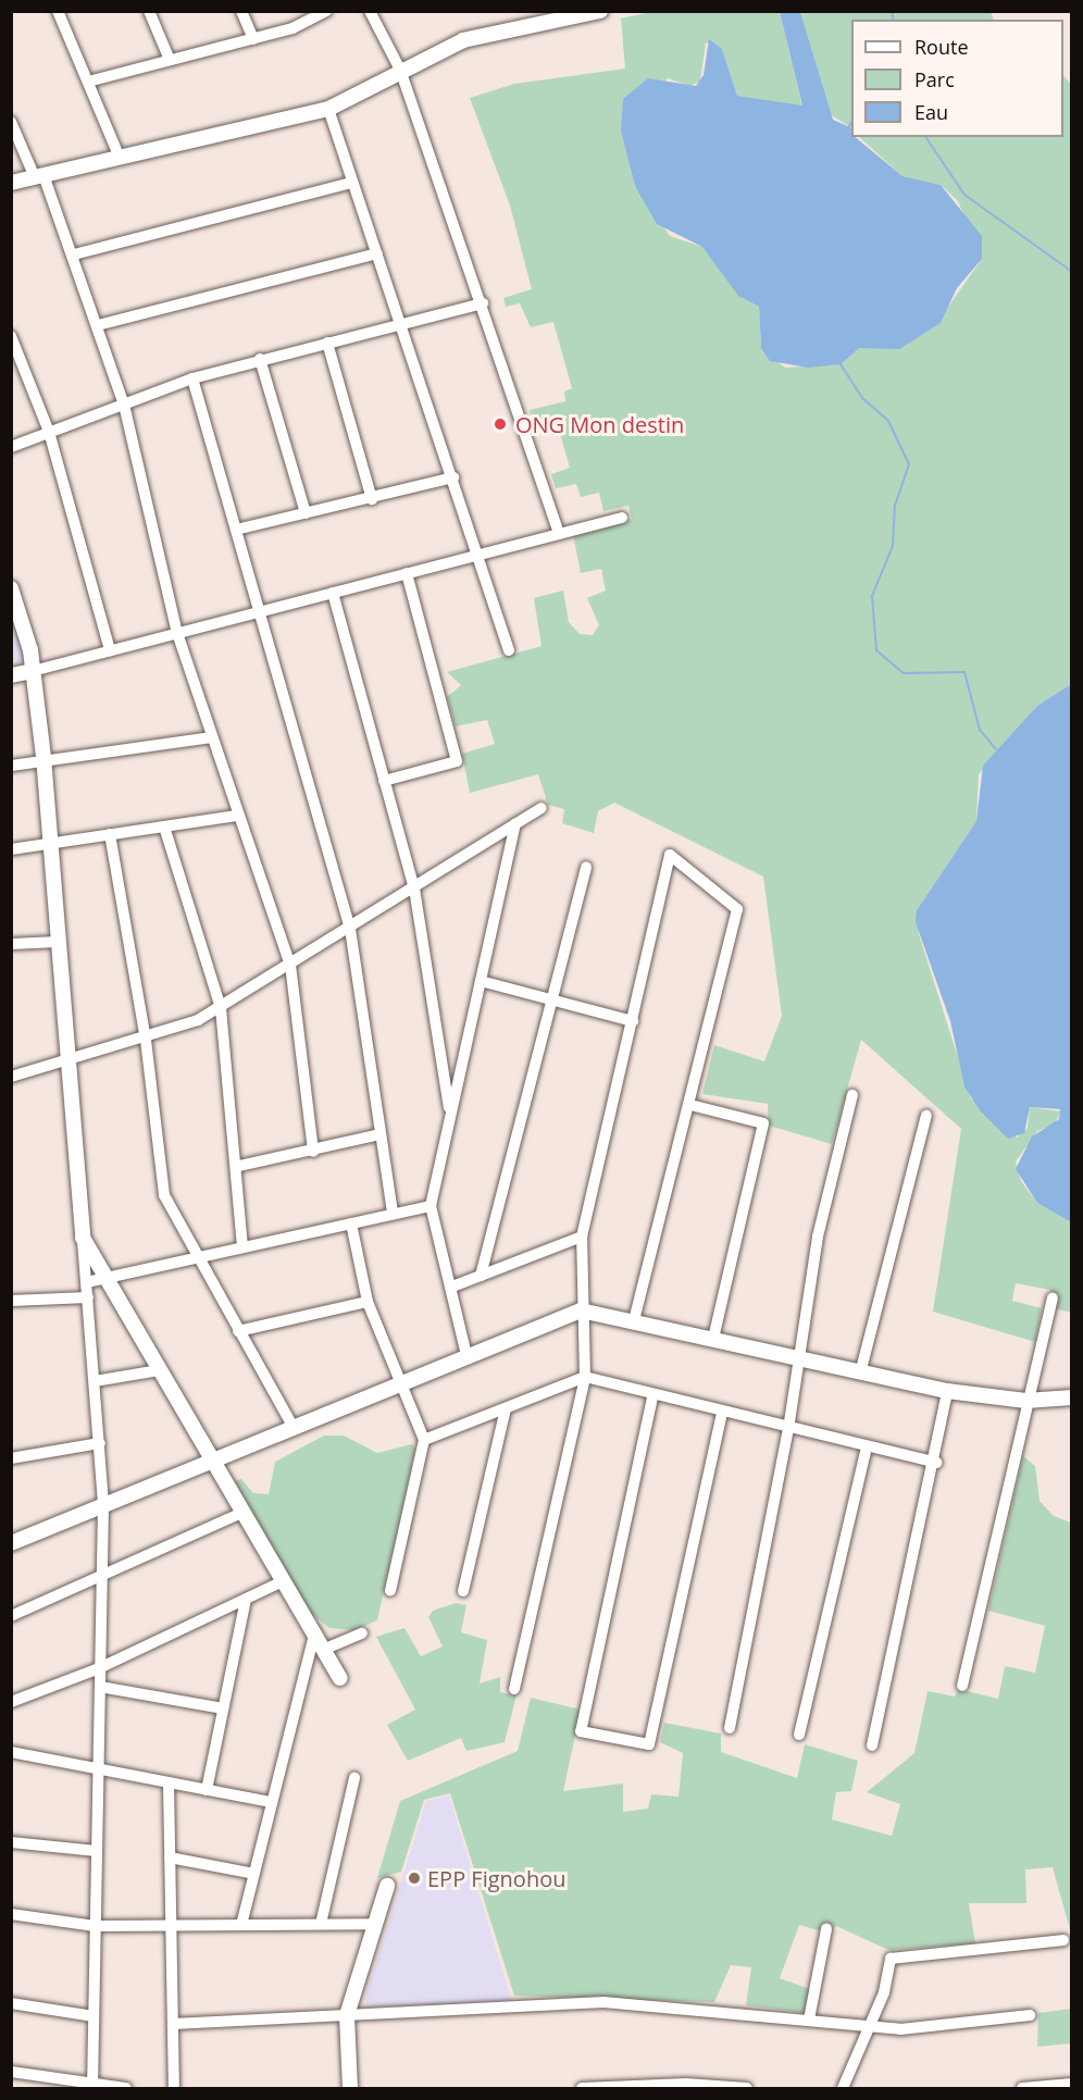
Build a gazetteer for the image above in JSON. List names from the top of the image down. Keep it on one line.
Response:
{"places":["ONG Mon destin","EPP Fignohou"],"legend":["Route","Parc","Eau"]}
